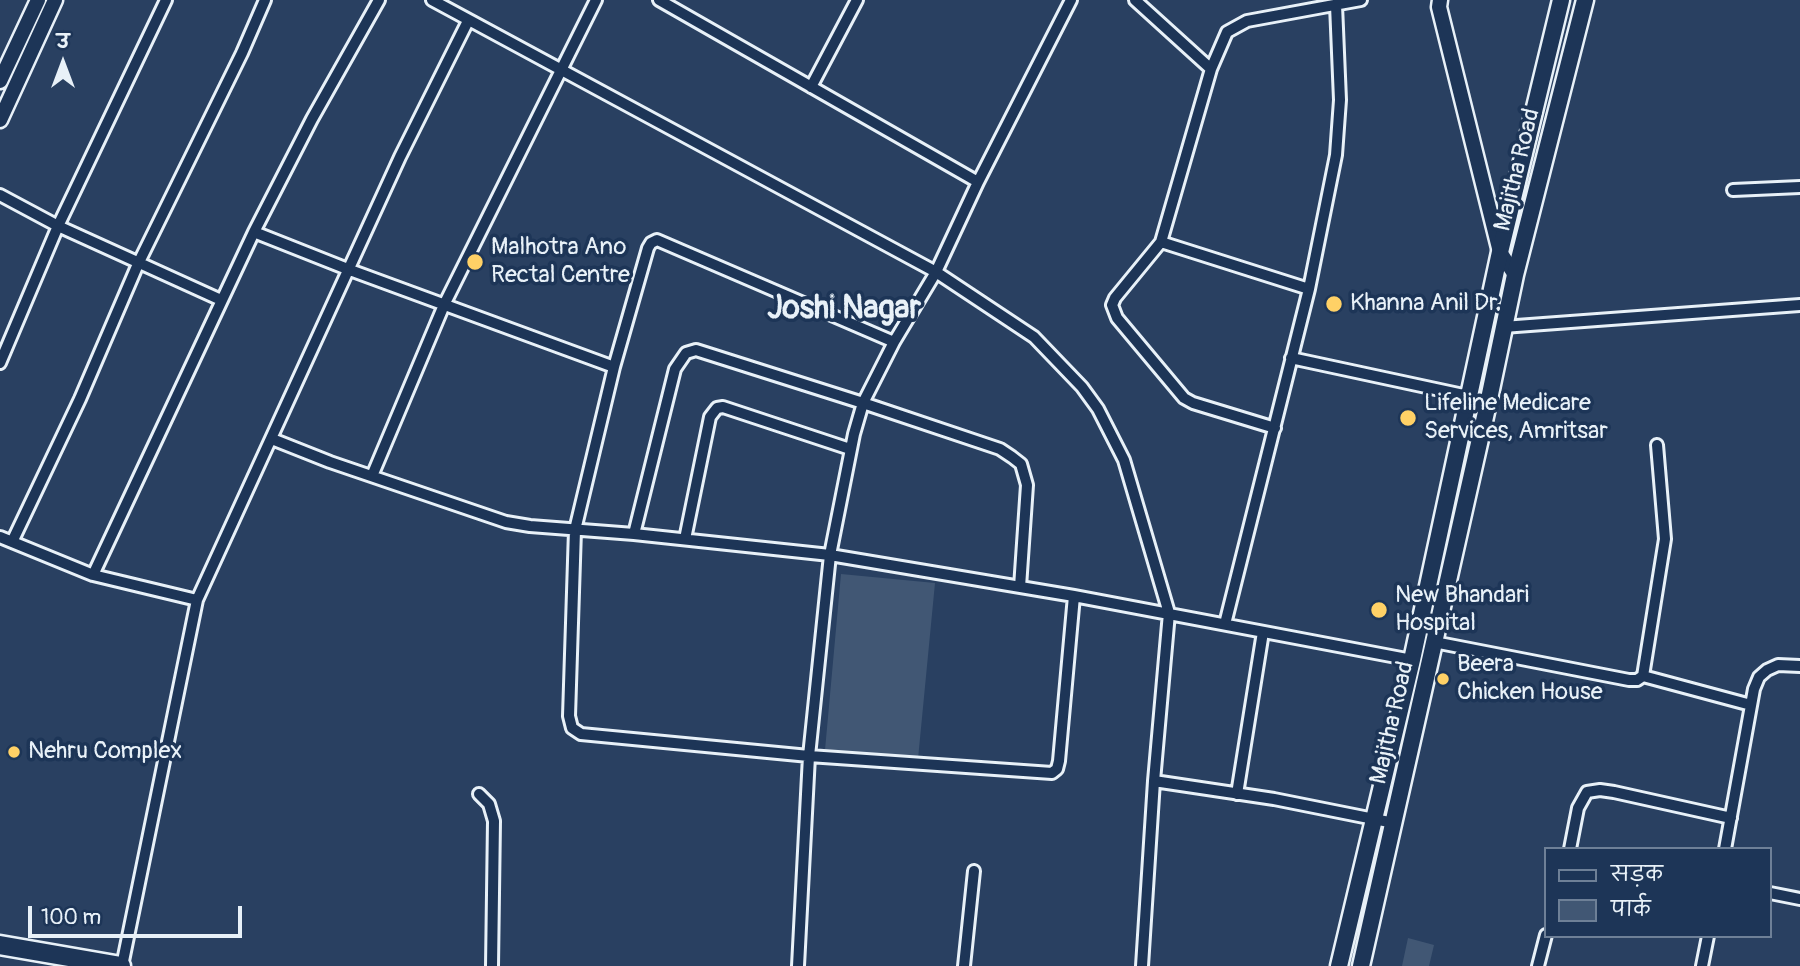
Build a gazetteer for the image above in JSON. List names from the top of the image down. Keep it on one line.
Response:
{"streets":{"main road":["Majitha Road"]},"districts":["Joshi Nagar"],"places":["Malhotra Ano Rectal Centre","Khanna Anil Dr.","Lifeline Medicare Services, Amritsar","New Bhandari Hospital","Beera Chicken House","Nehru Complex"],"legend":["सड़क","पार्क"],"scale_bar":"100 m","north":"top"}
